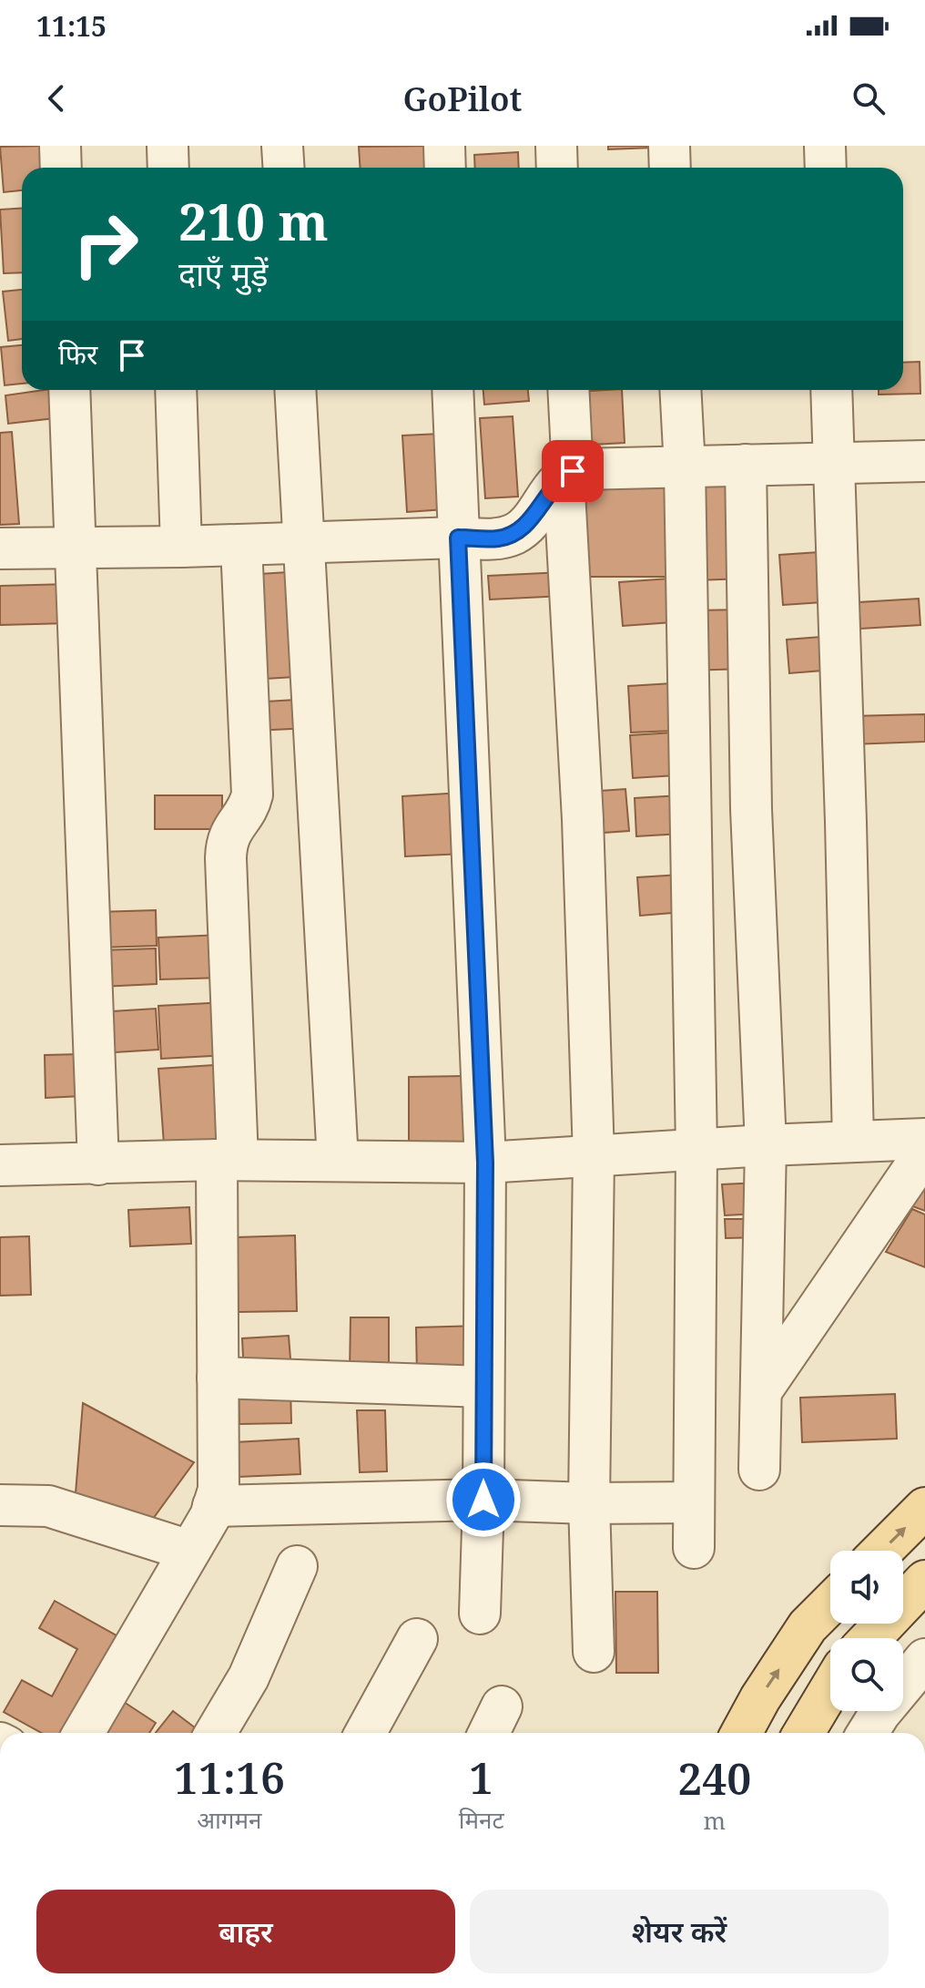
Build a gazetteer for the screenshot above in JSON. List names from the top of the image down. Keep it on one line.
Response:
{"page":{"status":"11:15","header":"GoPilot","turn":["210 m","दाएँ मुड़ें"],"then":"फिर","eta":["11:16","आगमन","1","मिनट","240","m"],"buttons":["बाहर","शेयर करें"]}}
